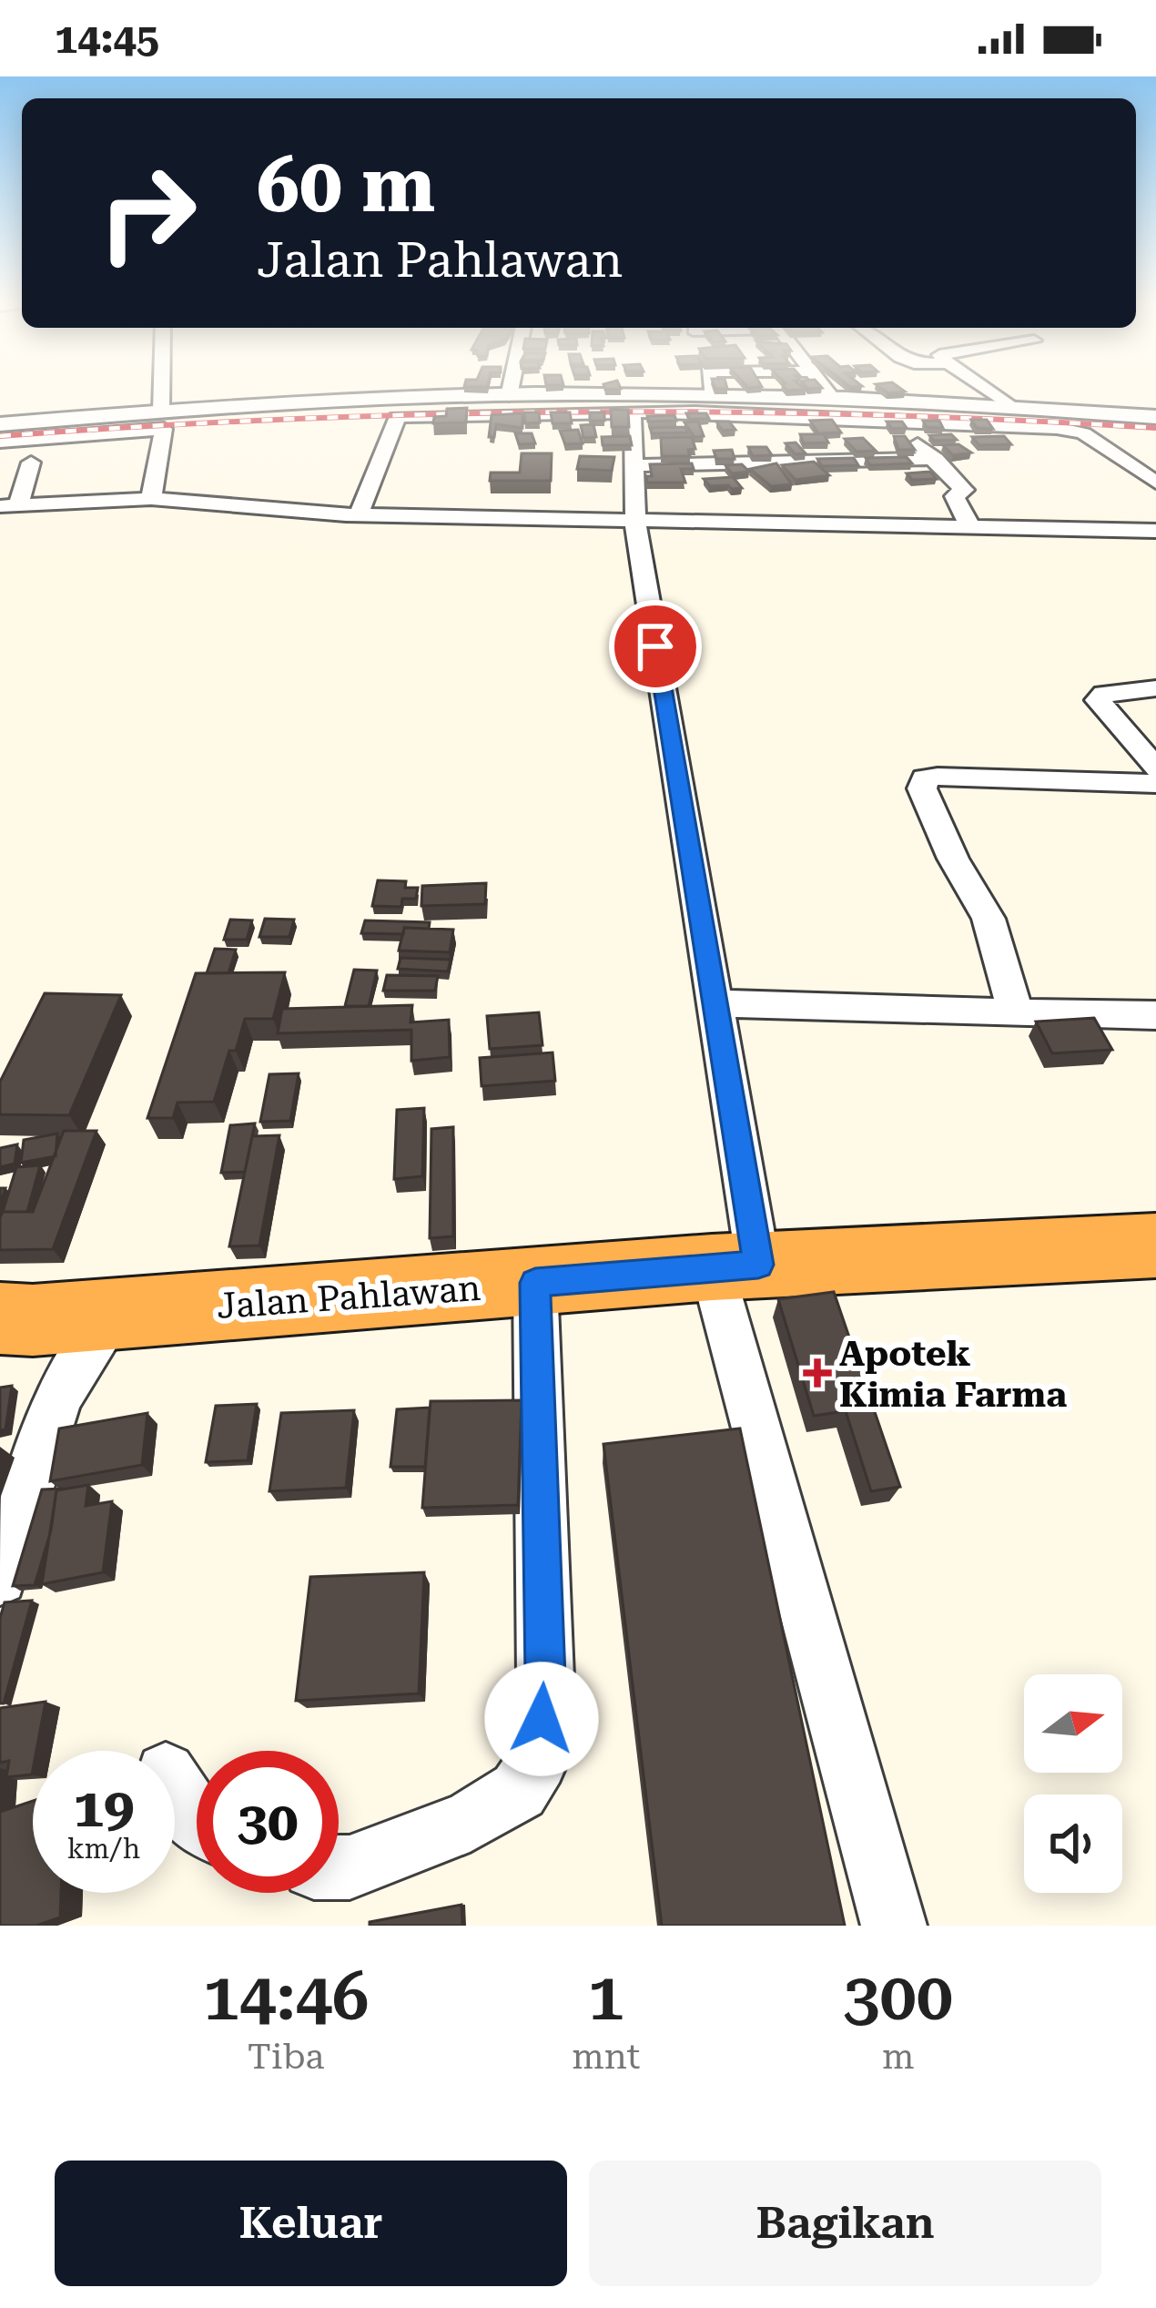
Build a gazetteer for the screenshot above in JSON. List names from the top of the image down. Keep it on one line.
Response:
{"streets":{"highway":["Jalan Pahlawan"]},"places":{"health":["Apotek Kimia Farma"]},"north":"right","page":{"status":"14:45","turn":["60 m","Jalan Pahlawan"],"speed":"19 km/h","limit":"30","eta":["14:46","Tiba","1","mnt","300","m"],"buttons":["Keluar","Bagikan"]}}
